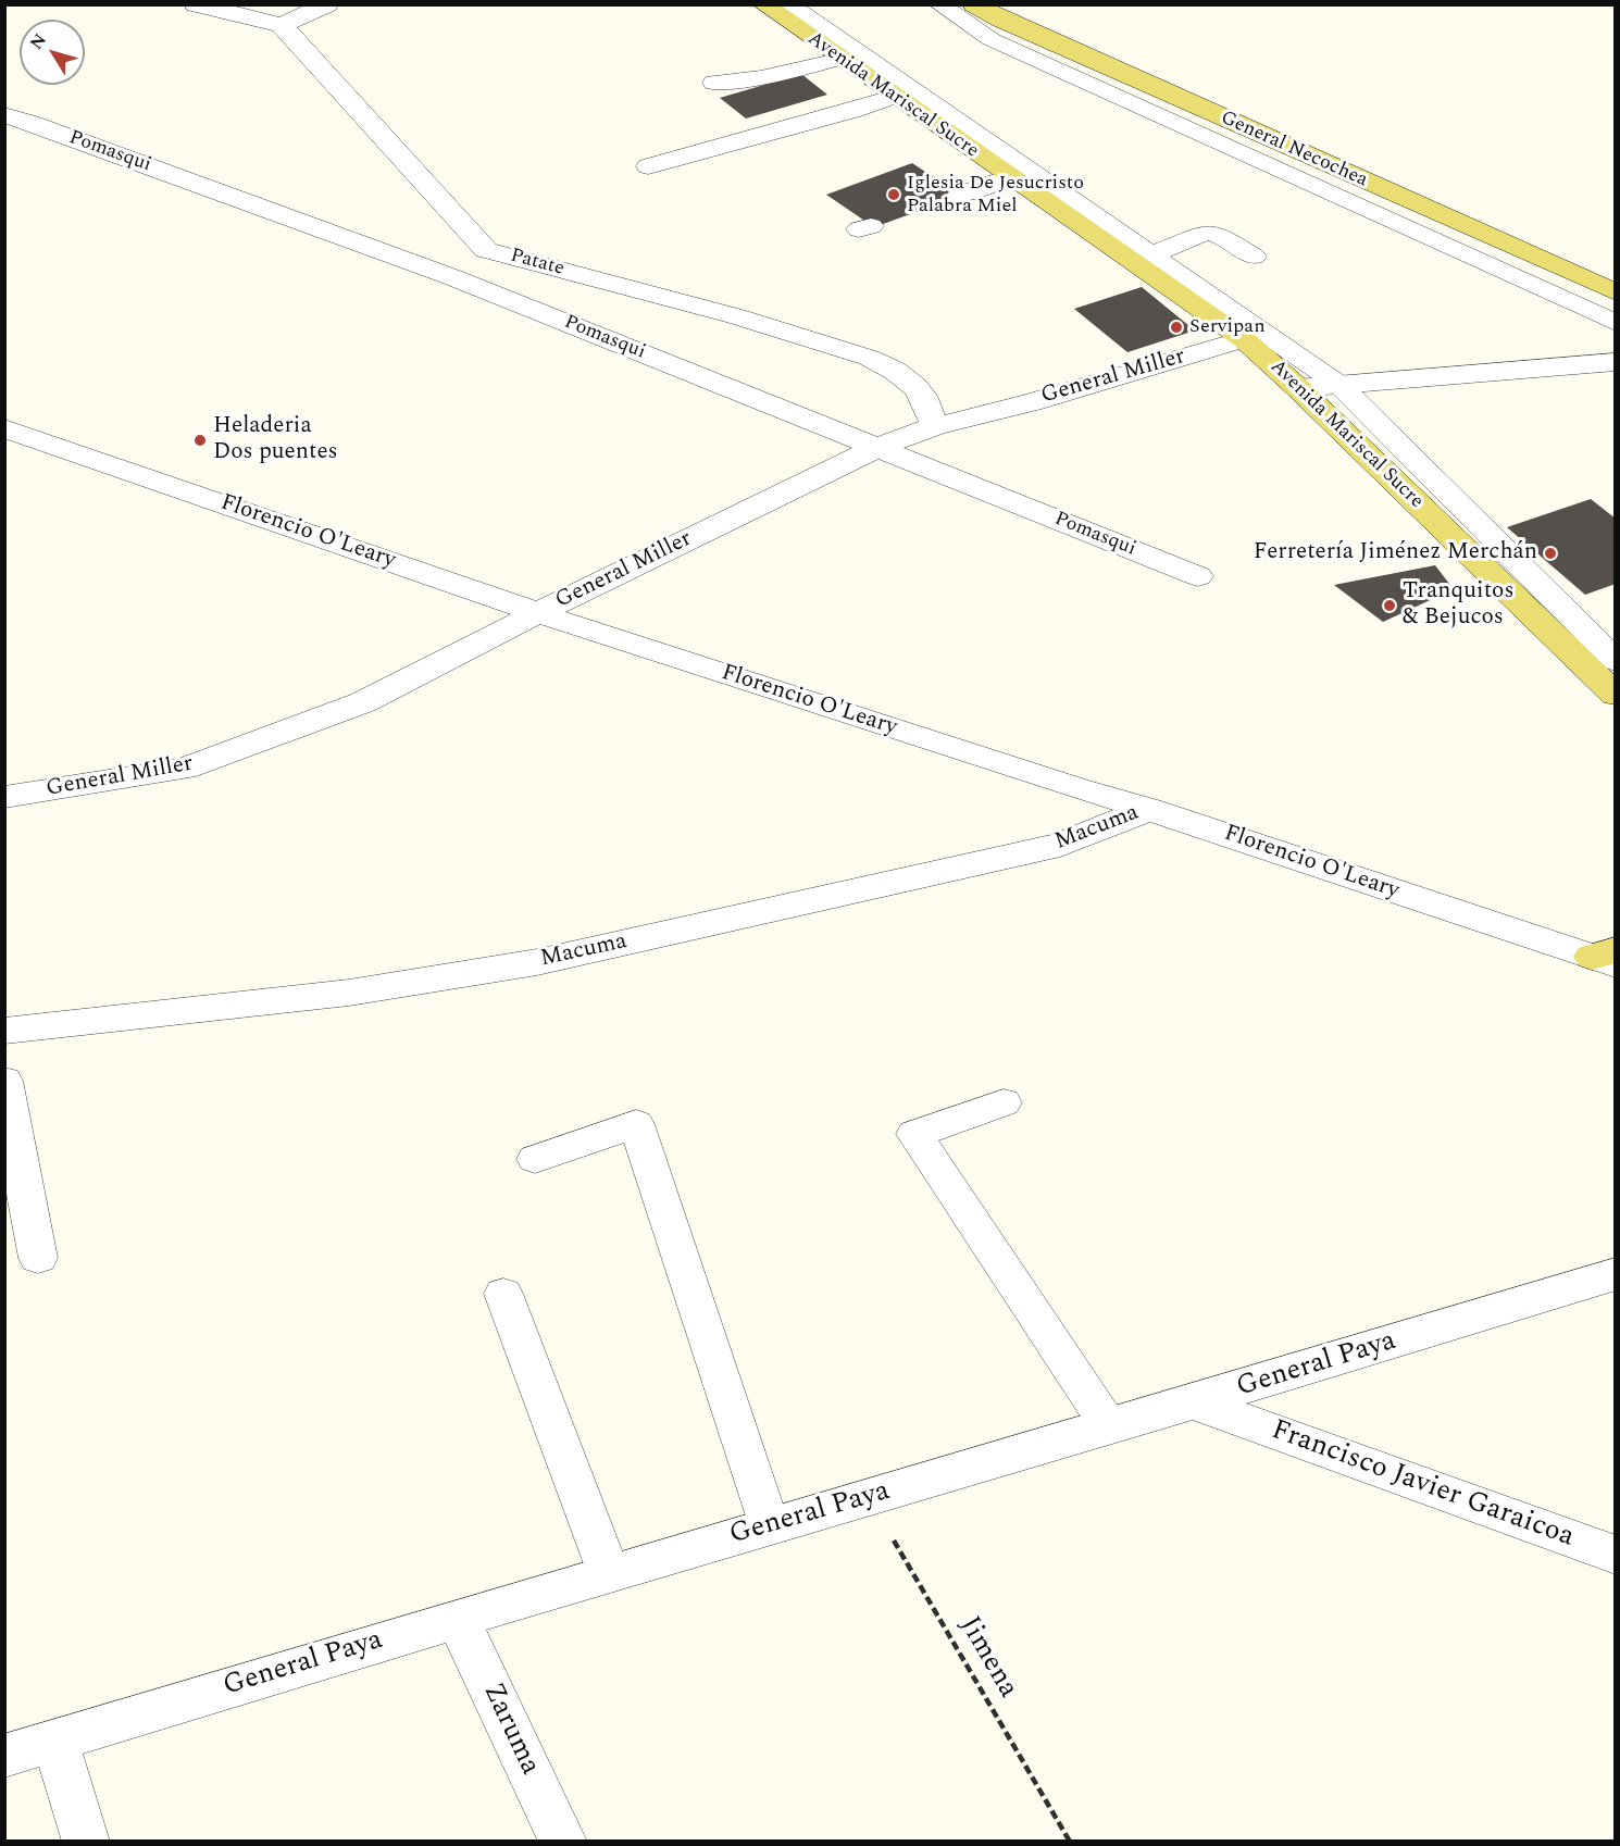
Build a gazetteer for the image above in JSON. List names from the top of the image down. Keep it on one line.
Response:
{"streets":{"main road":["Avenida Mariscal Sucre","General Necochea"],"street":["Pomasqui","Patate","General Miller","Florencio O'Leary","Macuma","General Paya","Francisco Javier Garaicoa","Zaruma"],"path":["Jimena"]},"crossings":[["Avenida Mariscal Sucre","General Miller"],["Pomasqui","General Miller"],["Patate","General Miller"],["General Miller","Florencio O'Leary"],["Florencio O'Leary","Macuma"],["General Paya","Francisco Javier Garaicoa"],["General Paya","Jimena"],["General Paya","Zaruma"]],"places":["Iglesia De Jesucristo Palabra Miel","Servipan","Heladeria Dos puentes","Ferretería Jiménez Merchán","Tranquitos & Bejucos"],"north":"top left"}
